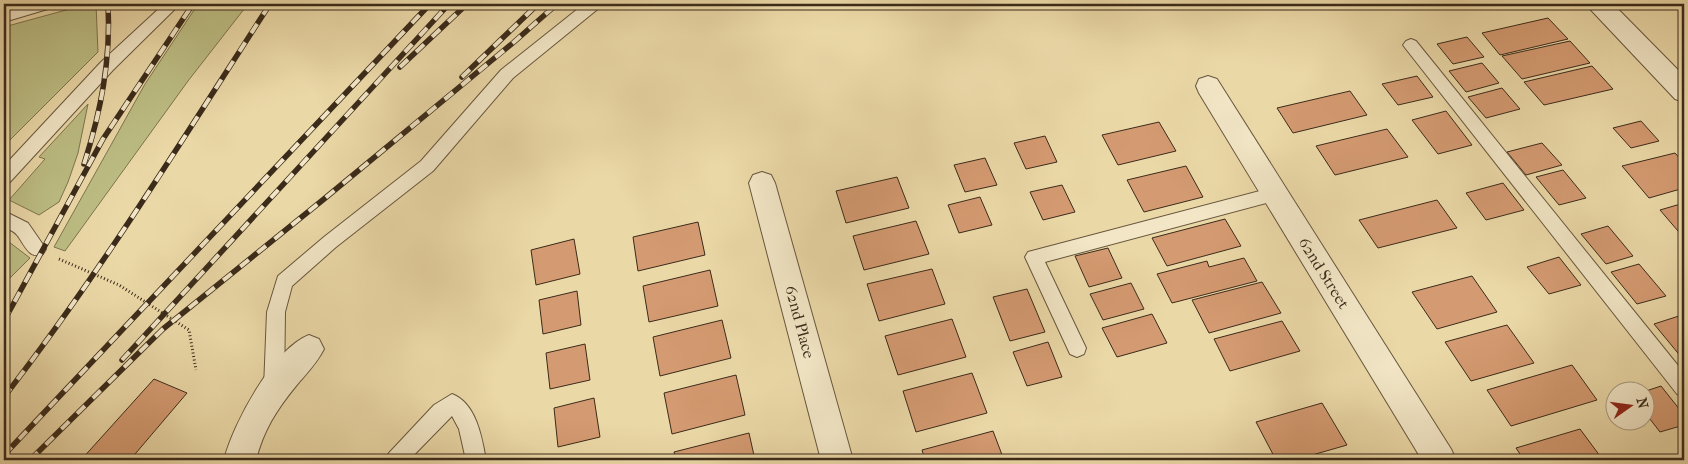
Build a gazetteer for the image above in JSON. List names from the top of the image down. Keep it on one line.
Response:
{"streets":{"street":["62nd Street","62nd Place"]},"north":"right"}
